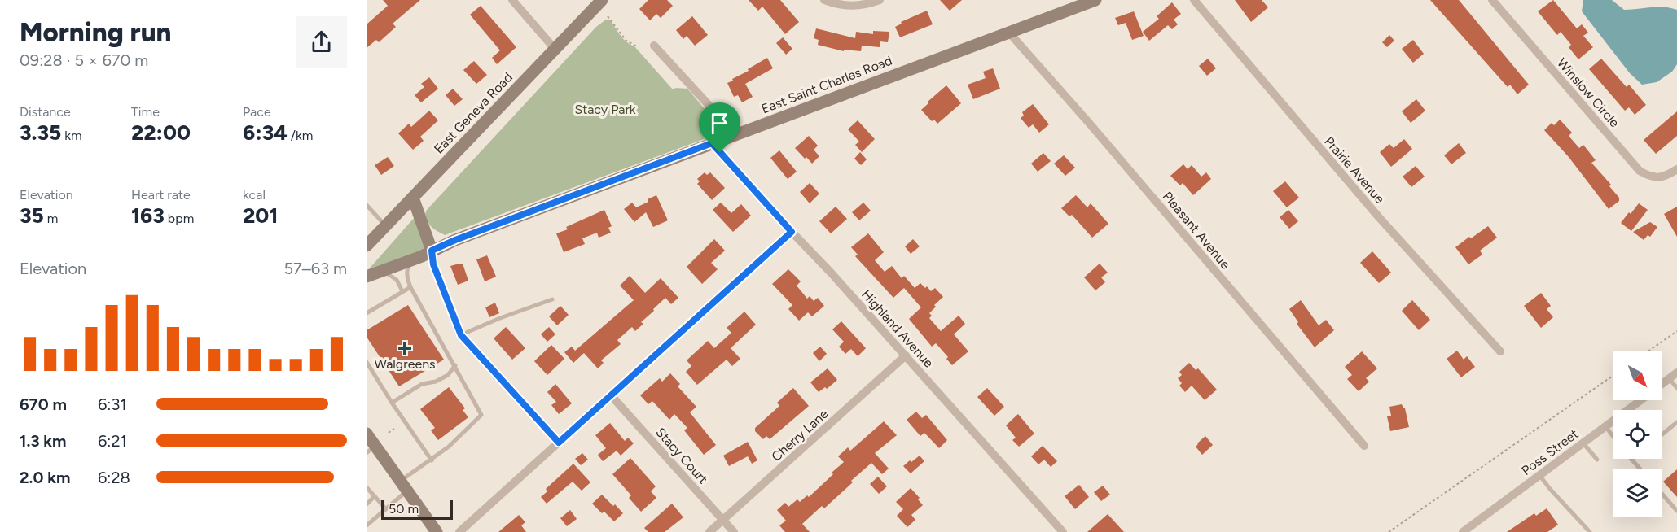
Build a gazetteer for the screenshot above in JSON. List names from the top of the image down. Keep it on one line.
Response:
{"streets":{"street":["East Saint Charles Road","Winslow Circle","East Geneva Road","Prairie Avenue","Pleasant Avenue","Highland Avenue","Cherry Lane","Poss Street","Stacy Court"]},"crossings":[["East Saint Charles Road","Pleasant Avenue"],["East Saint Charles Road","Highland Avenue"],["Highland Avenue","Cherry Lane"],["Cherry Lane","Stacy Court"]],"parks":["Stacy Park"],"places":{"health":["Walgreens"]},"scale_bar":"50 m","north":"bottom right","page":{"heading":["Morning run","09:28 · 5 × 670 m"],"stats":[["Distance","3.35 km"],["Time","22:00"],["Pace","6:34 /km"],["Elevation","35 m"],["Heart rate","163 bpm"],["kcal","201"]],"chart":["Elevation","57–63 m"],"list":[{"name":"670 m","note":"6:31"},{"name":"1.3 km","note":"6:21"},{"name":"2.0 km","note":"6:28"}],"scale":"50 m"}}
